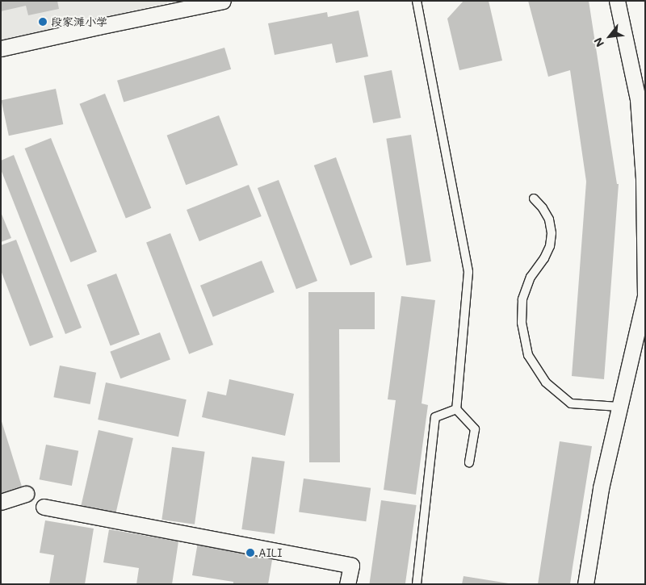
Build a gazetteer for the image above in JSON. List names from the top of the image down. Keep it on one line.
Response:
{"places":["段家滩小学","AILI"],"north":"bottom left"}
